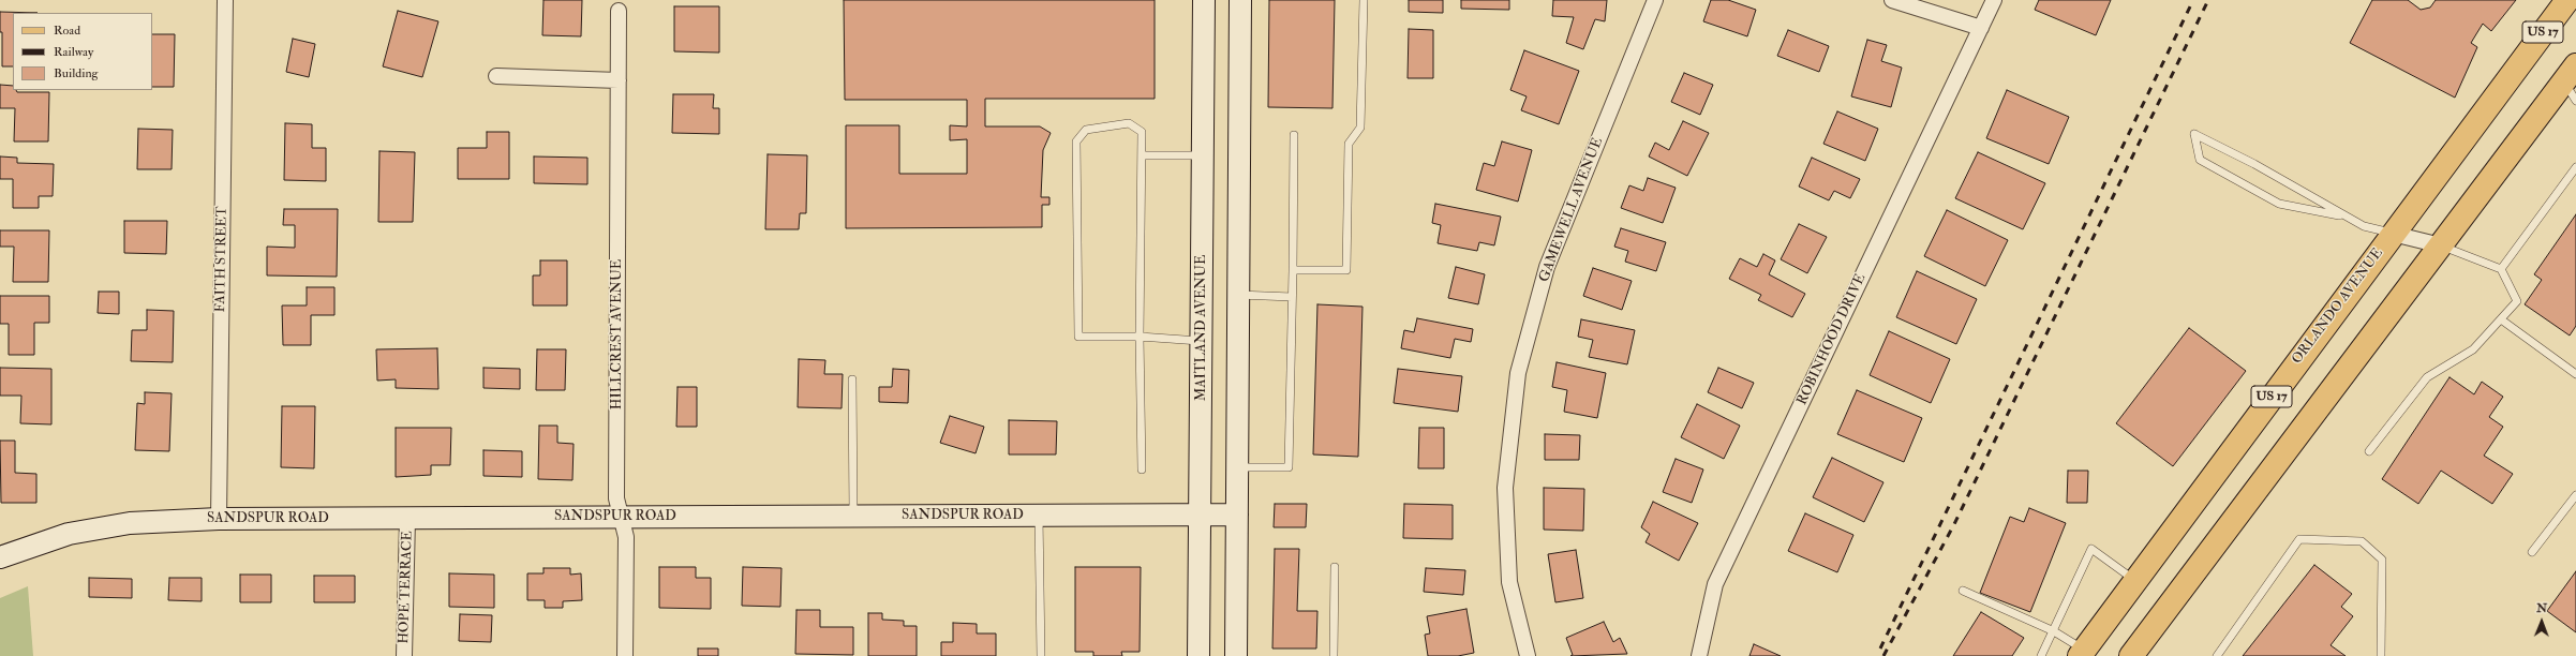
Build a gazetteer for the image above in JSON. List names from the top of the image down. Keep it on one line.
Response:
{"streets":{"main road":["US 17","ORLANDO AVENUE","MAITLAND AVENUE","SANDSPUR ROAD"],"street":["GAMEWELL AVENUE","FAITH STREET","HILLCREST AVENUE","ROBINHOOD DRIVE","HOPE TERRACE"]},"crossings":[["FAITH STREET","SANDSPUR ROAD"],["MAITLAND AVENUE","SANDSPUR ROAD"],["HILLCREST AVENUE","SANDSPUR ROAD"],["SANDSPUR ROAD","HOPE TERRACE"]],"legend":["Road","Railway","Building"],"north":"top"}
